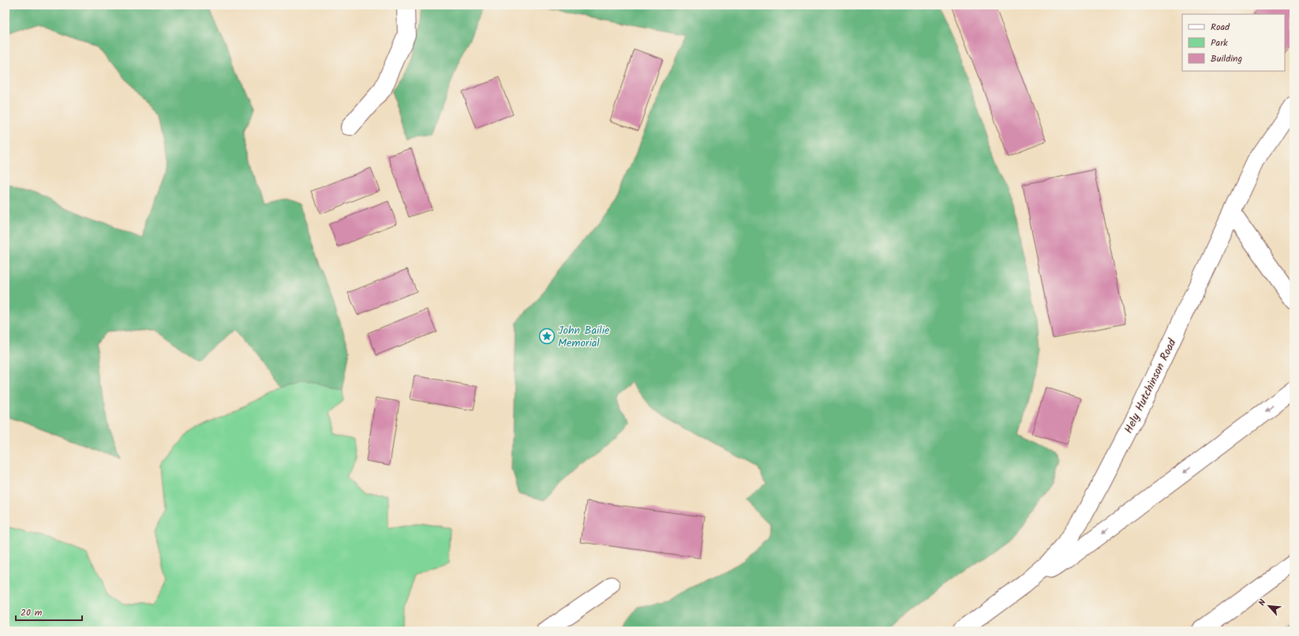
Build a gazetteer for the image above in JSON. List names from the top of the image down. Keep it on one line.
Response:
{"streets":{"street":["Hely Hutchinson Road"]},"places":{"place":["John Bailie Memorial"]},"legend":["Road","Park","Building"],"scale_bar":"20 m","north":"top left"}
